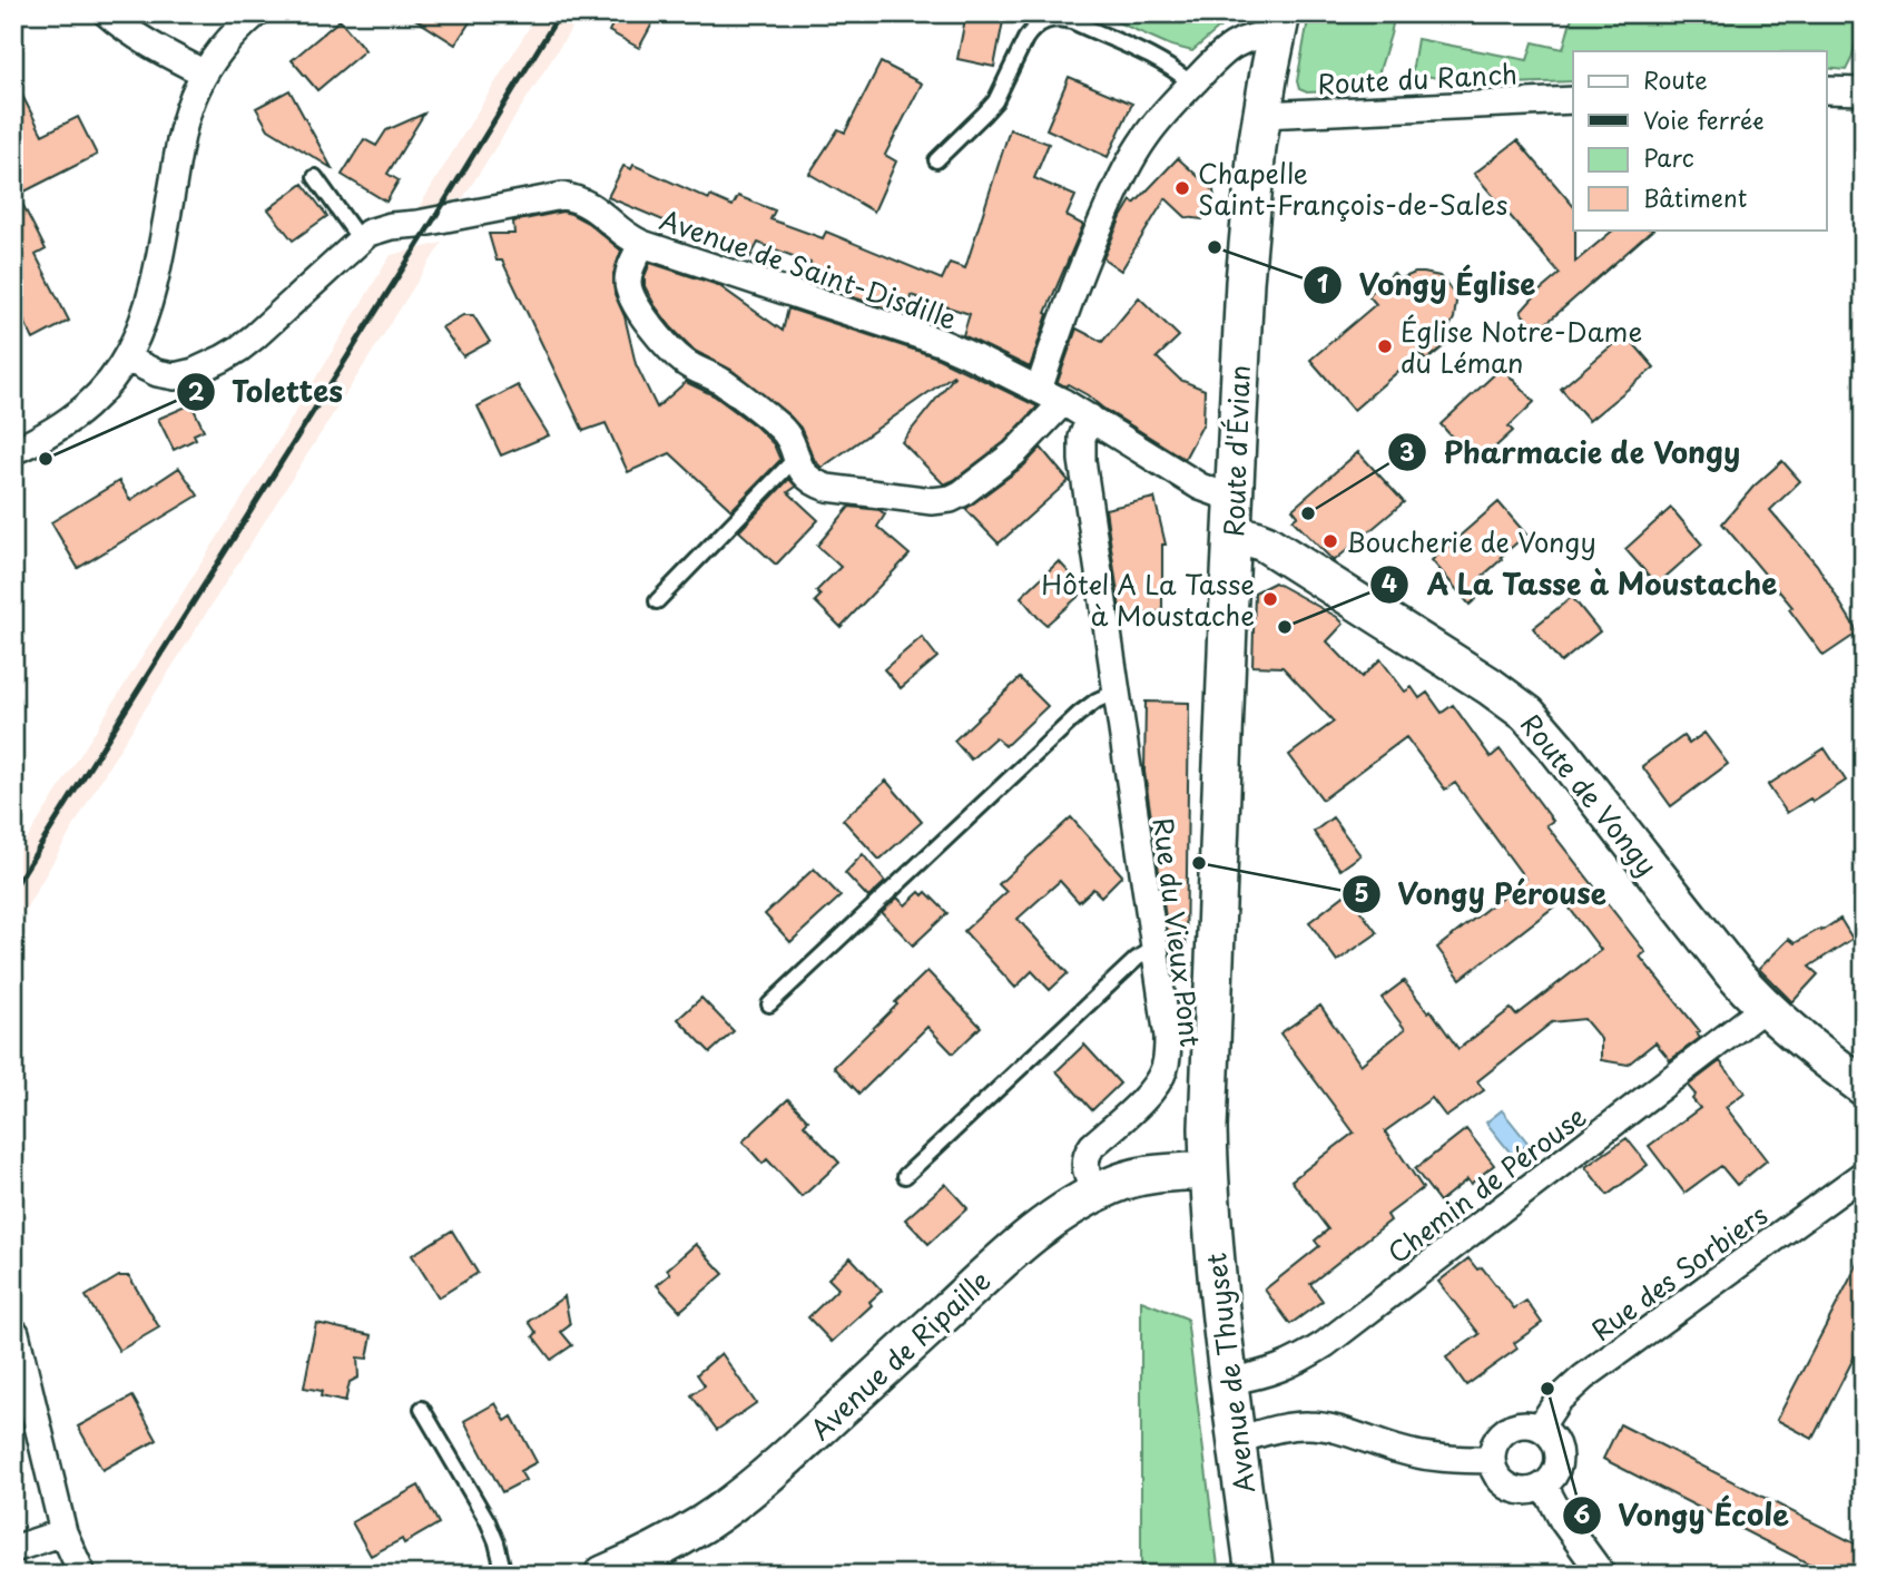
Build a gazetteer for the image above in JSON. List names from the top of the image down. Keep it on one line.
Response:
{"streets":{"street":["Route du Ranch","Avenue de Saint-Disdille","Route d'Évian","Route de Vongy","Rue du Vieux Pont","Chemin de Pérouse","Rue des Sorbiers","Avenue de Ripaille","Avenue de Thuyset"]},"crossings":[["Route du Ranch","Route d'Évian"],["Avenue de Saint-Disdille","Route d'Évian"],["Avenue de Saint-Disdille","Route de Vongy"],["Avenue de Saint-Disdille","Rue du Vieux Pont"],["Route d'Évian","Route de Vongy"],["Route d'Évian","Avenue de Ripaille"],["Route d'Évian","Avenue de Thuyset"],["Route de Vongy","Chemin de Pérouse"],["Rue du Vieux Pont","Avenue de Ripaille"],["Chemin de Pérouse","Avenue de Thuyset"],["Avenue de Ripaille","Avenue de Thuyset"]],"places":["Chapelle Saint-François-de-Sales","Vongy Église","Église Notre-Dame du Léman","Tolettes","Pharmacie de Vongy","Boucherie de Vongy","Hôtel A La Tasse à Moustache","A La Tasse à Moustache","Vongy Pérouse","Vongy École"],"legend":["Route","Voie ferrée","Parc","Bâtiment"]}
